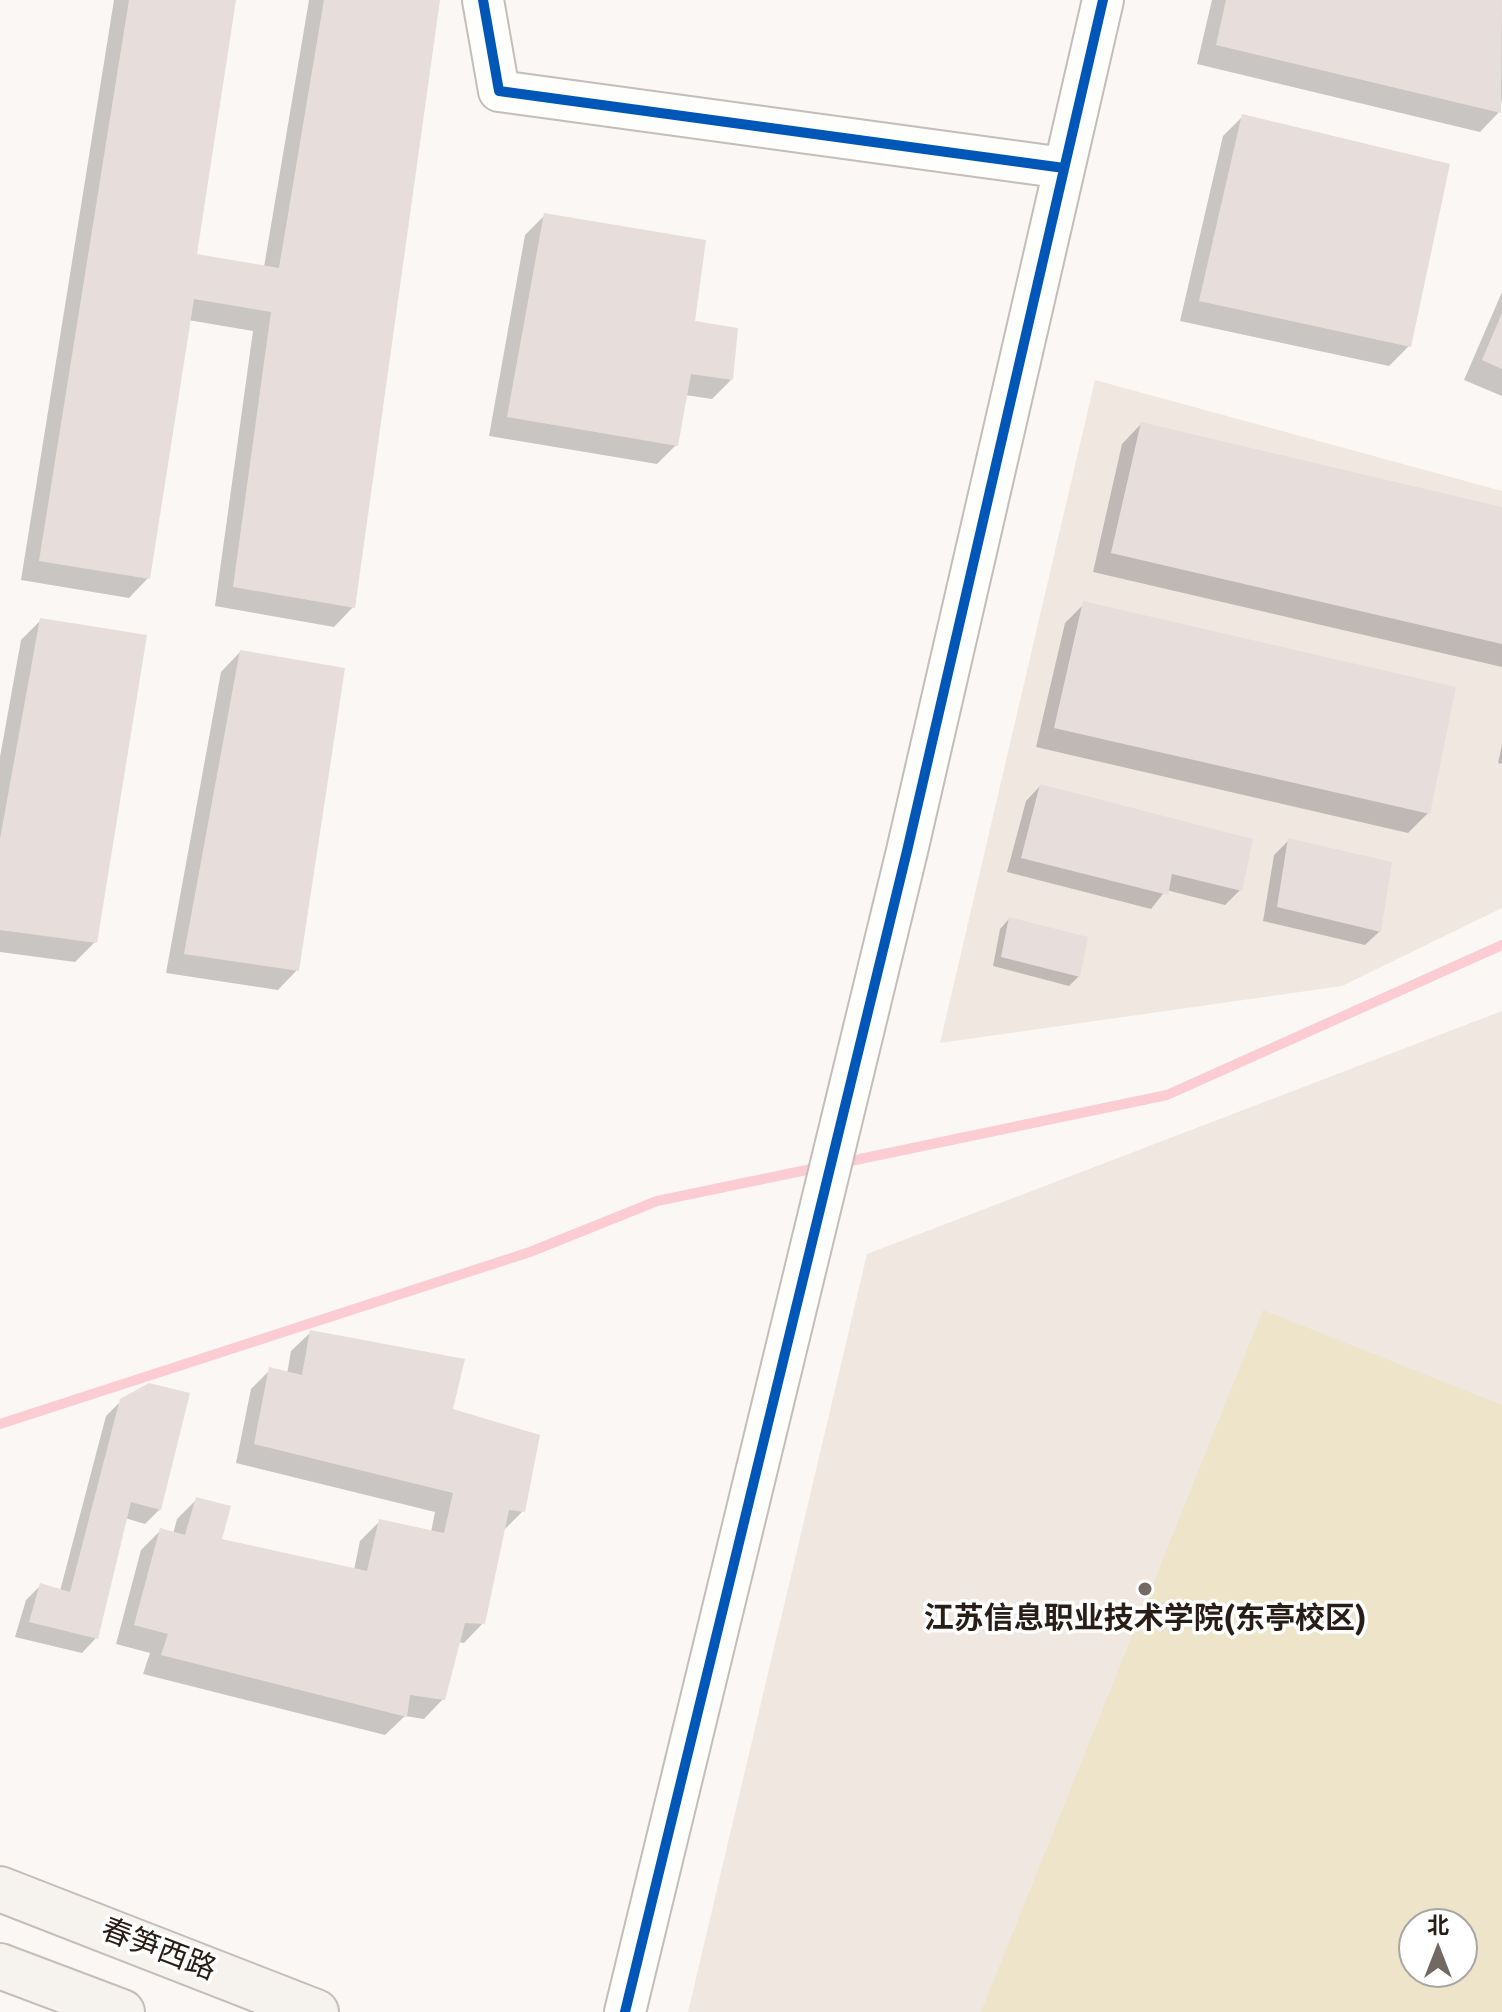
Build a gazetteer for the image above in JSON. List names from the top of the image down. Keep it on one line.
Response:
{"streets":{"main road":["春笋西路"]},"places":["江苏信息职业技术学院(东亭校区)"],"north":"top"}
